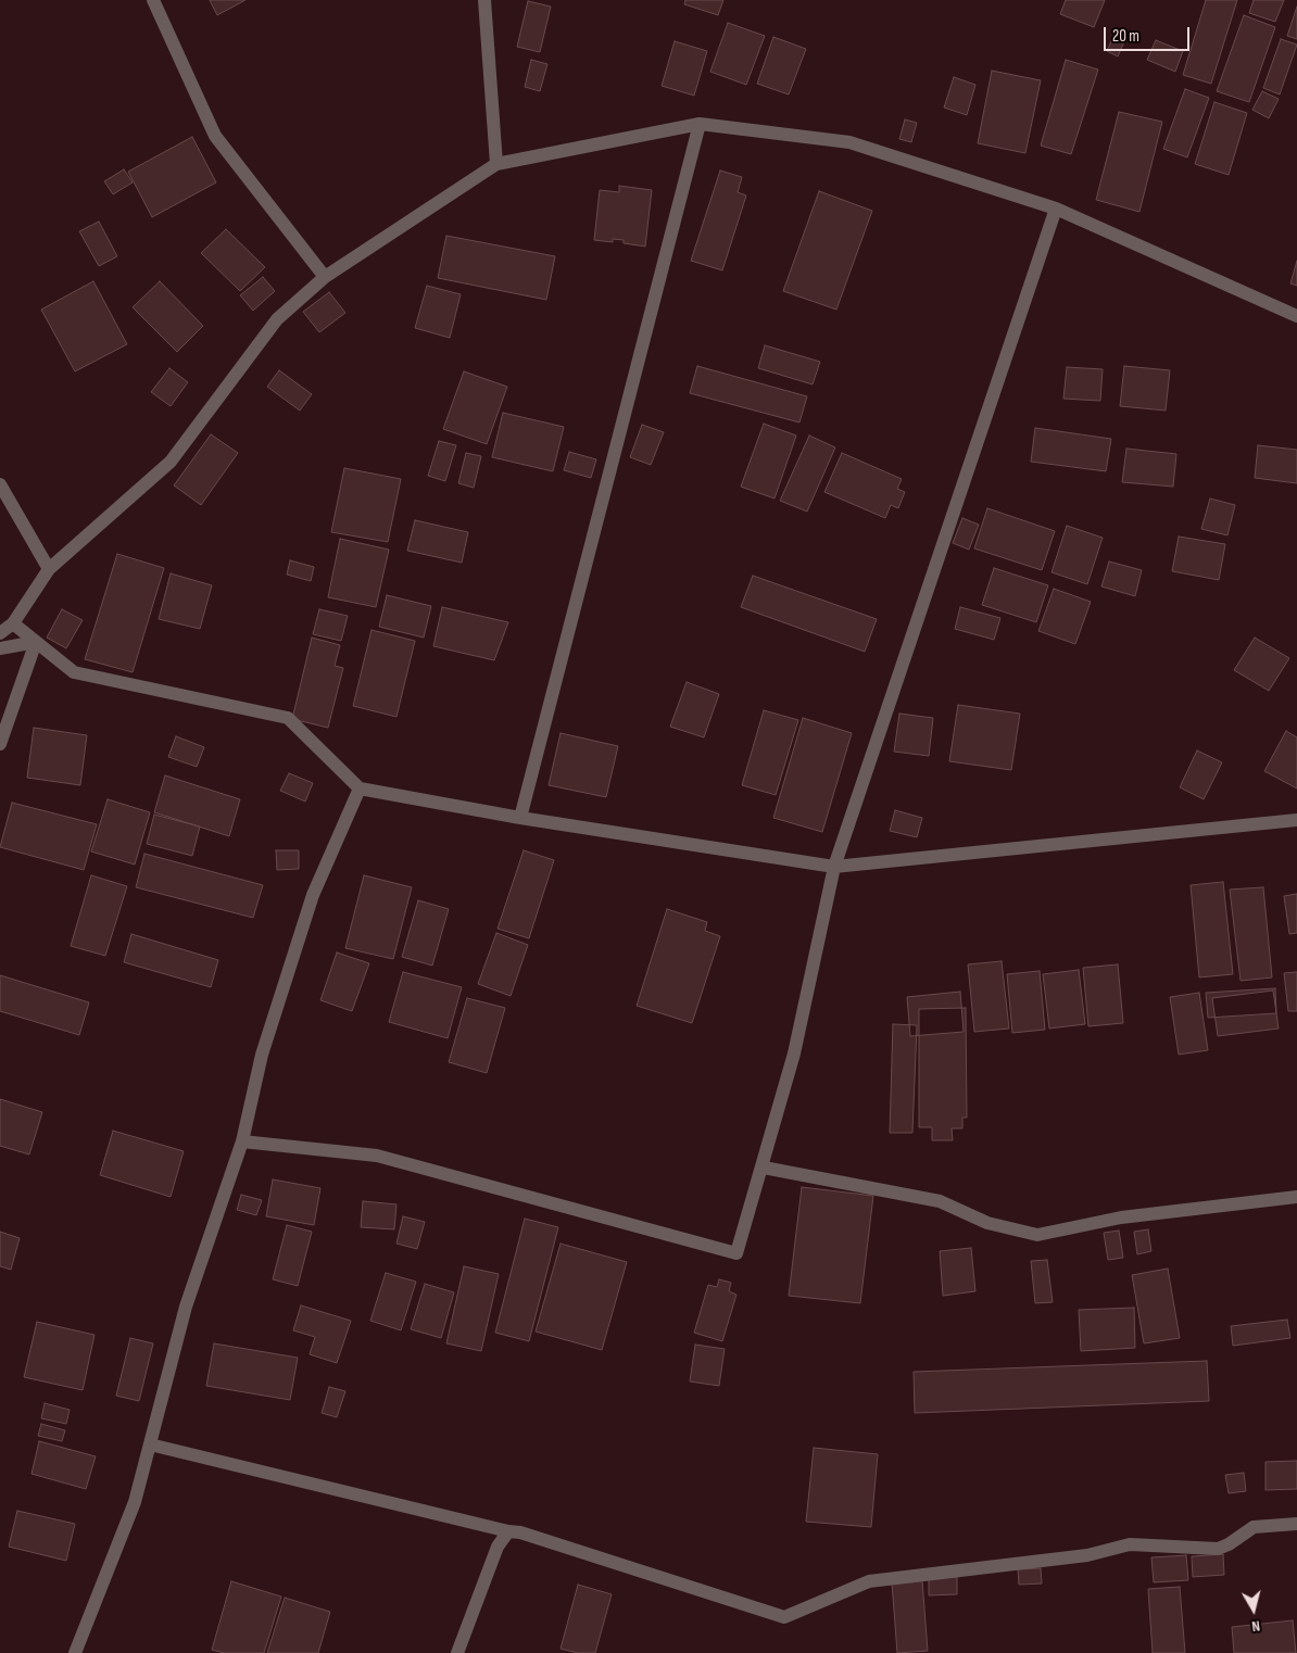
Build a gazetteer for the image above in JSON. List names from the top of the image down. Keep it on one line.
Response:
{"scale_bar":"20 m","north":"bottom"}
